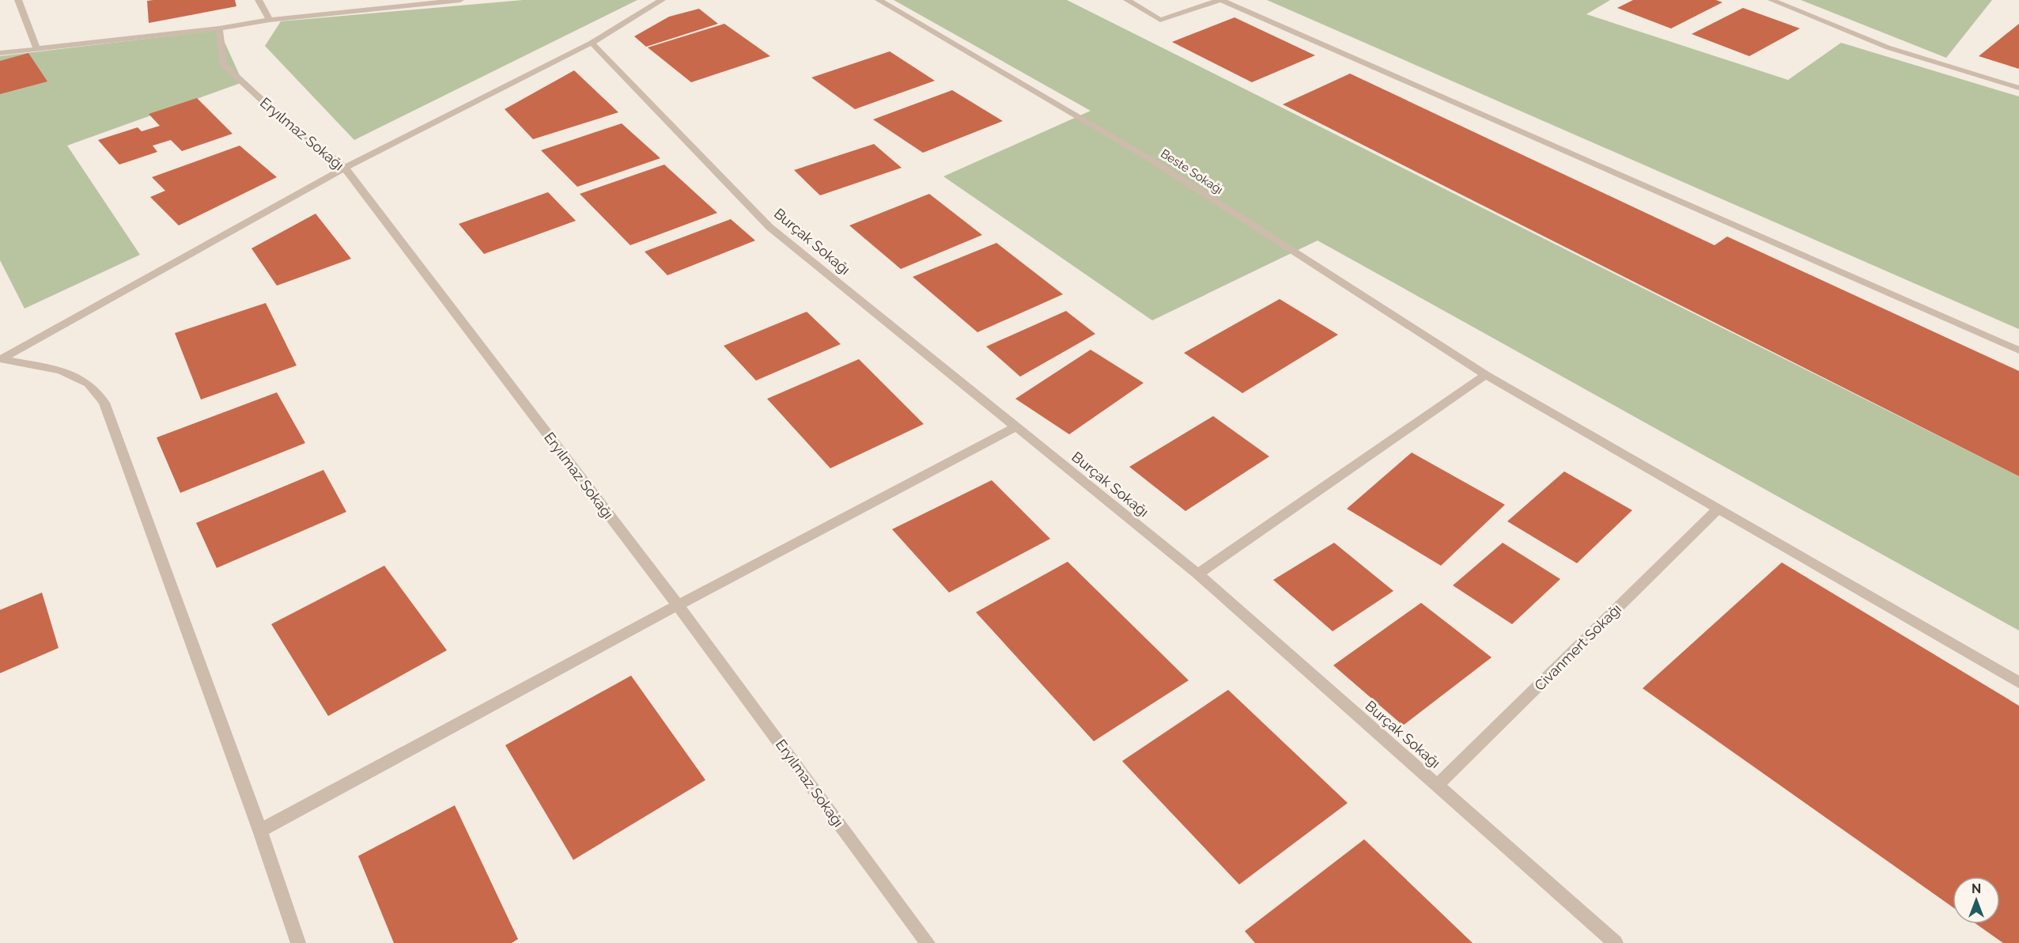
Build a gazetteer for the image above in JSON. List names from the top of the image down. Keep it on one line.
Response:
{"streets":{"street":["Eryılmaz Sokağı","Beste Sokağı","Burçak Sokağı","Civanmert Sokağı"]},"crossings":[["Beste Sokağı","Civanmert Sokağı"],["Burçak Sokağı","Civanmert Sokağı"]],"north":"top"}
